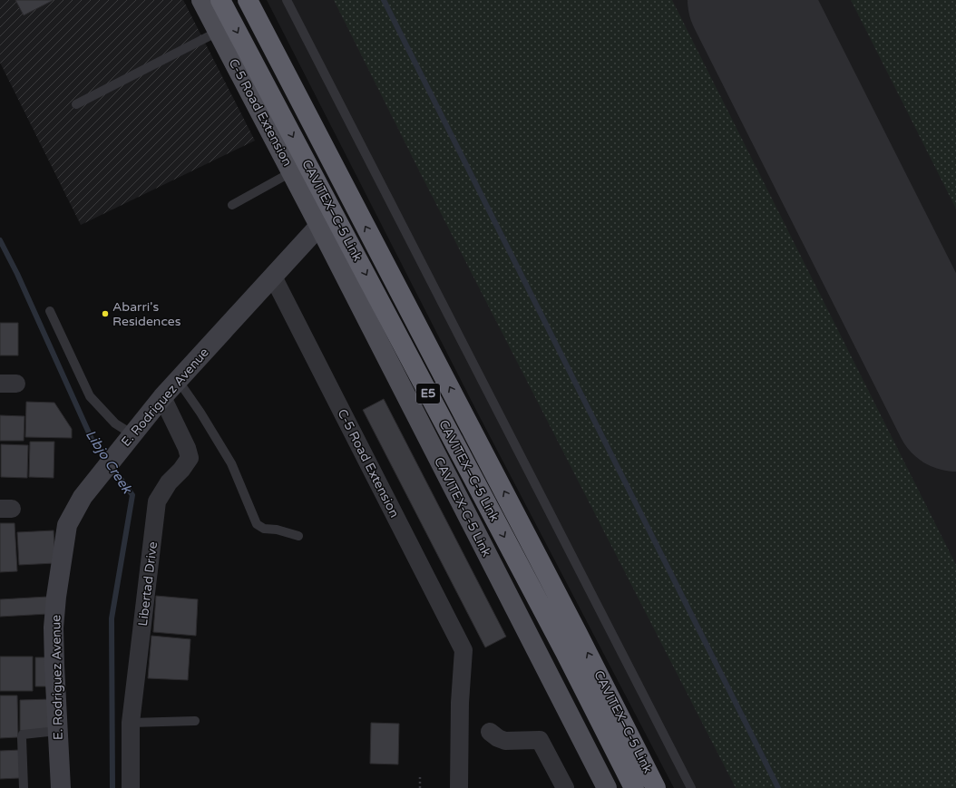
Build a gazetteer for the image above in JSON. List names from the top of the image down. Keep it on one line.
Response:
{"streets":{"highway":["CAVITEX–C-5 Link","E5"],"main road":["C-5 Road Extension","E. Rodriguez Avenue","CAVITEX-C-5 Link"],"street":["Libertad Drive"]},"crossings":[["C-5 Road Extension","E. Rodriguez Avenue"],["C-5 Road Extension","CAVITEX-C-5 Link"],["E. Rodriguez Avenue","CAVITEX-C-5 Link"],["E. Rodriguez Avenue","Libertad Drive"]],"water":["Libjo Creek"],"places":["Abarri's Residences"]}
